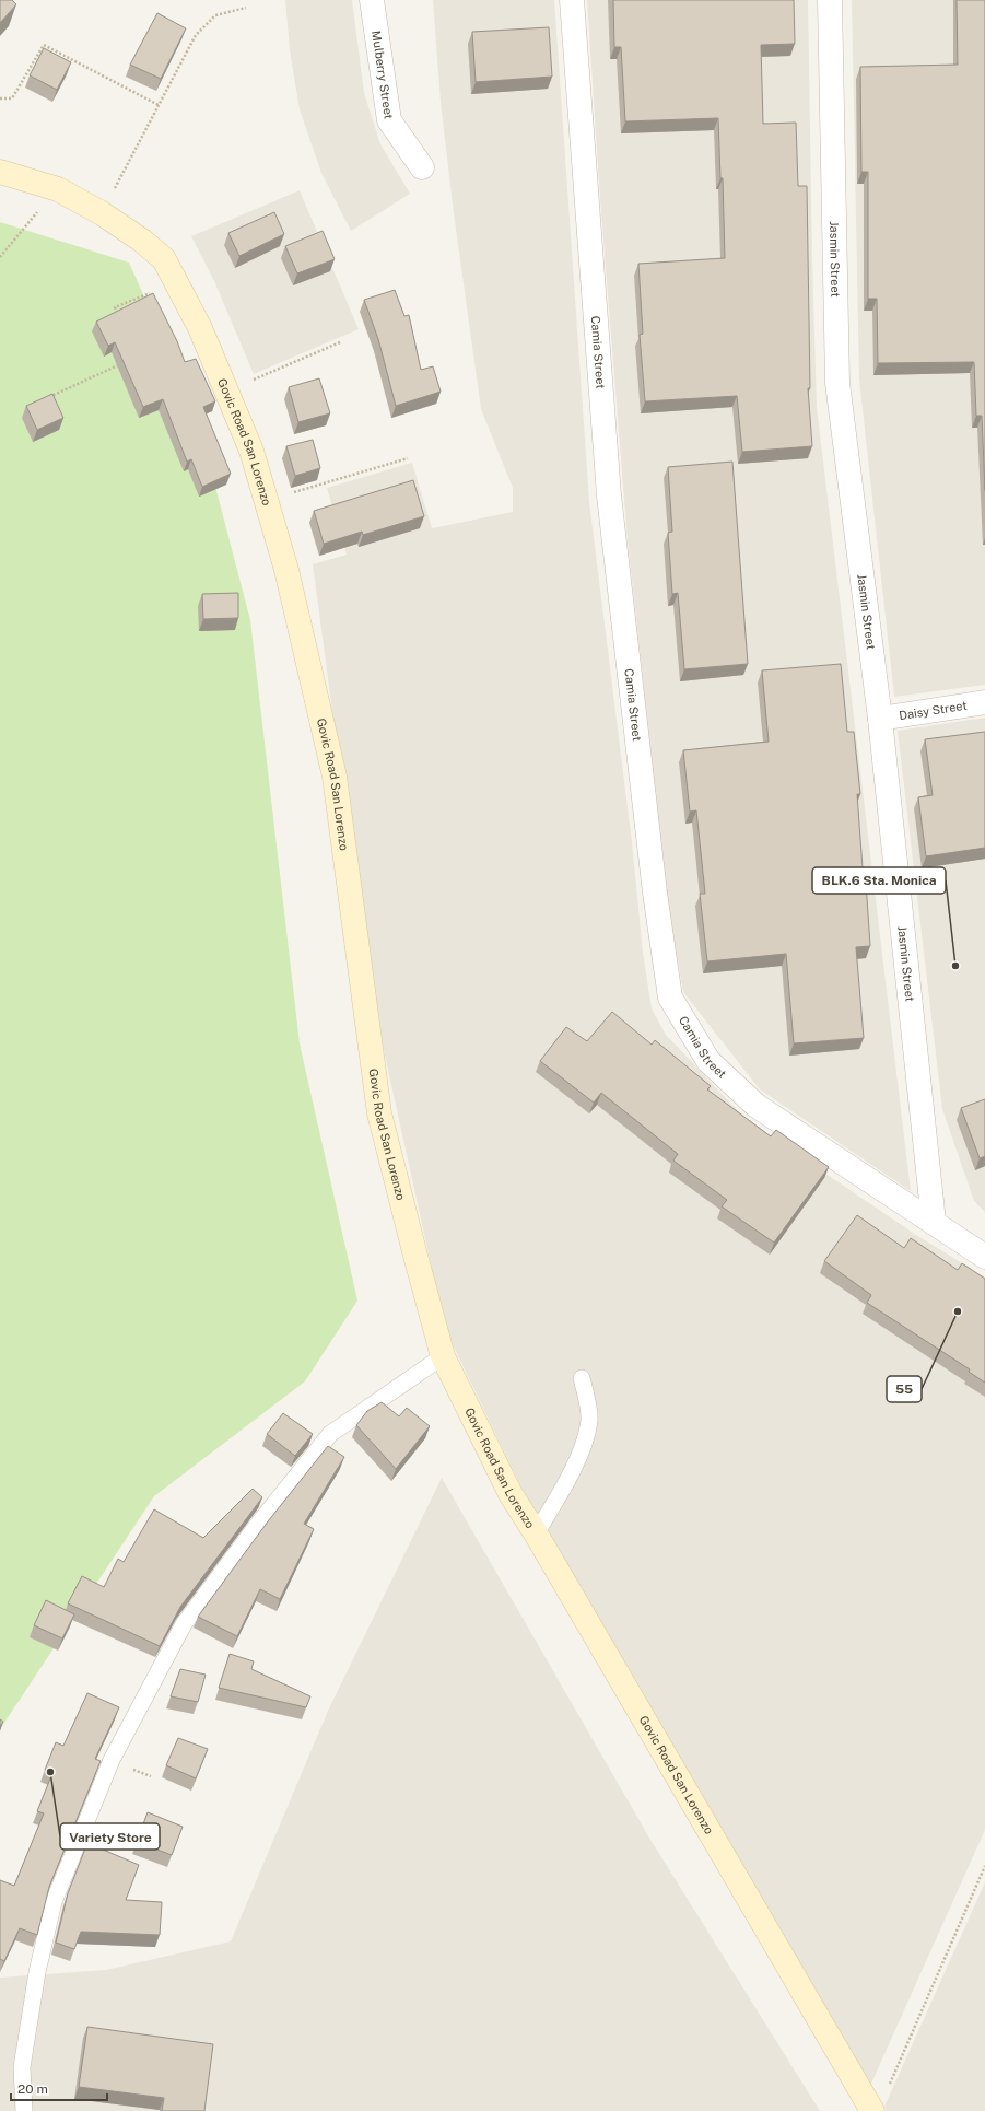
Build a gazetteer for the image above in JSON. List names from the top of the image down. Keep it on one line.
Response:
{"streets":{"main road":["Govic Road San Lorenzo"],"street":["Mulberry Street","Jasmin Street","Camia Street","Daisy Street"]},"crossings":[["Jasmin Street","Camia Street"],["Jasmin Street","Daisy Street"]],"places":["BLK.6 Sta. Monica","55","Variety Store"],"scale_bar":"20 m"}
